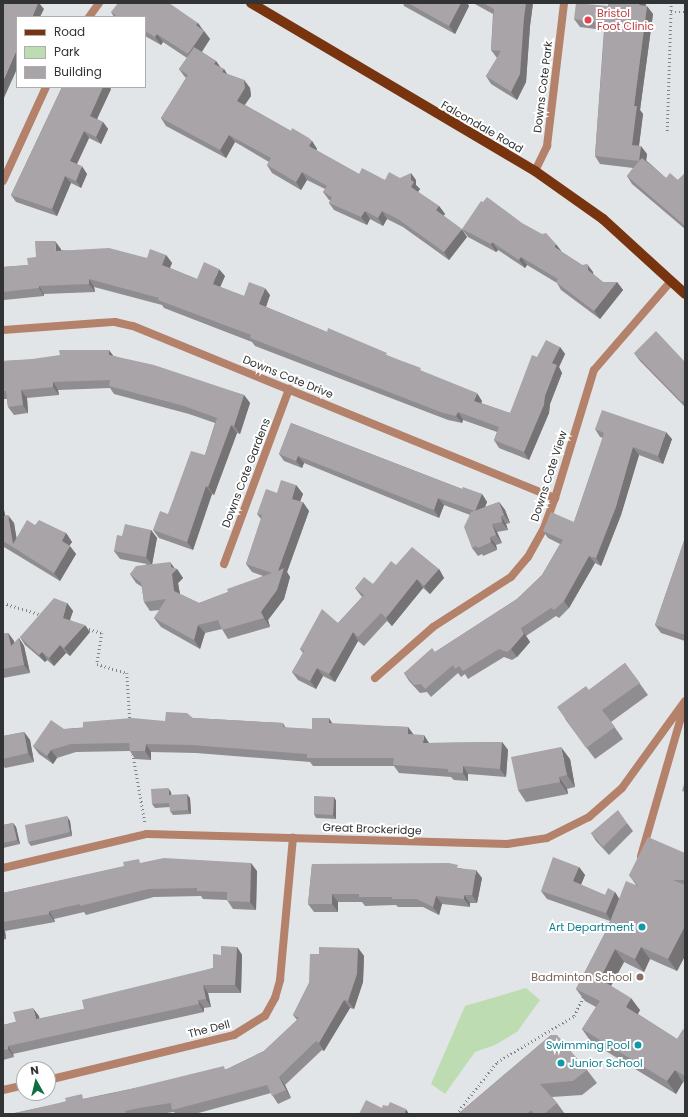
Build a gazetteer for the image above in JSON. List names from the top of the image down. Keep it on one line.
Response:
{"streets":{"main road":["Falcondale Road"],"street":["Downs Cote Park","Downs Cote Drive","Downs Cote Gardens","Downs Cote View","Great Brockeridge","The Dell"]},"crossings":[["Downs Cote Park","Falcondale Road"],["Falcondale Road","Downs Cote View"],["Downs Cote Drive","Downs Cote Gardens"],["Downs Cote Drive","Downs Cote View"],["Great Brockeridge","The Dell"]],"places":["Bristol Foot Clinic","Art Department","Badminton School","Swimming Pool","Junior School"],"legend":["Road","Park","Building"],"north":"top"}
